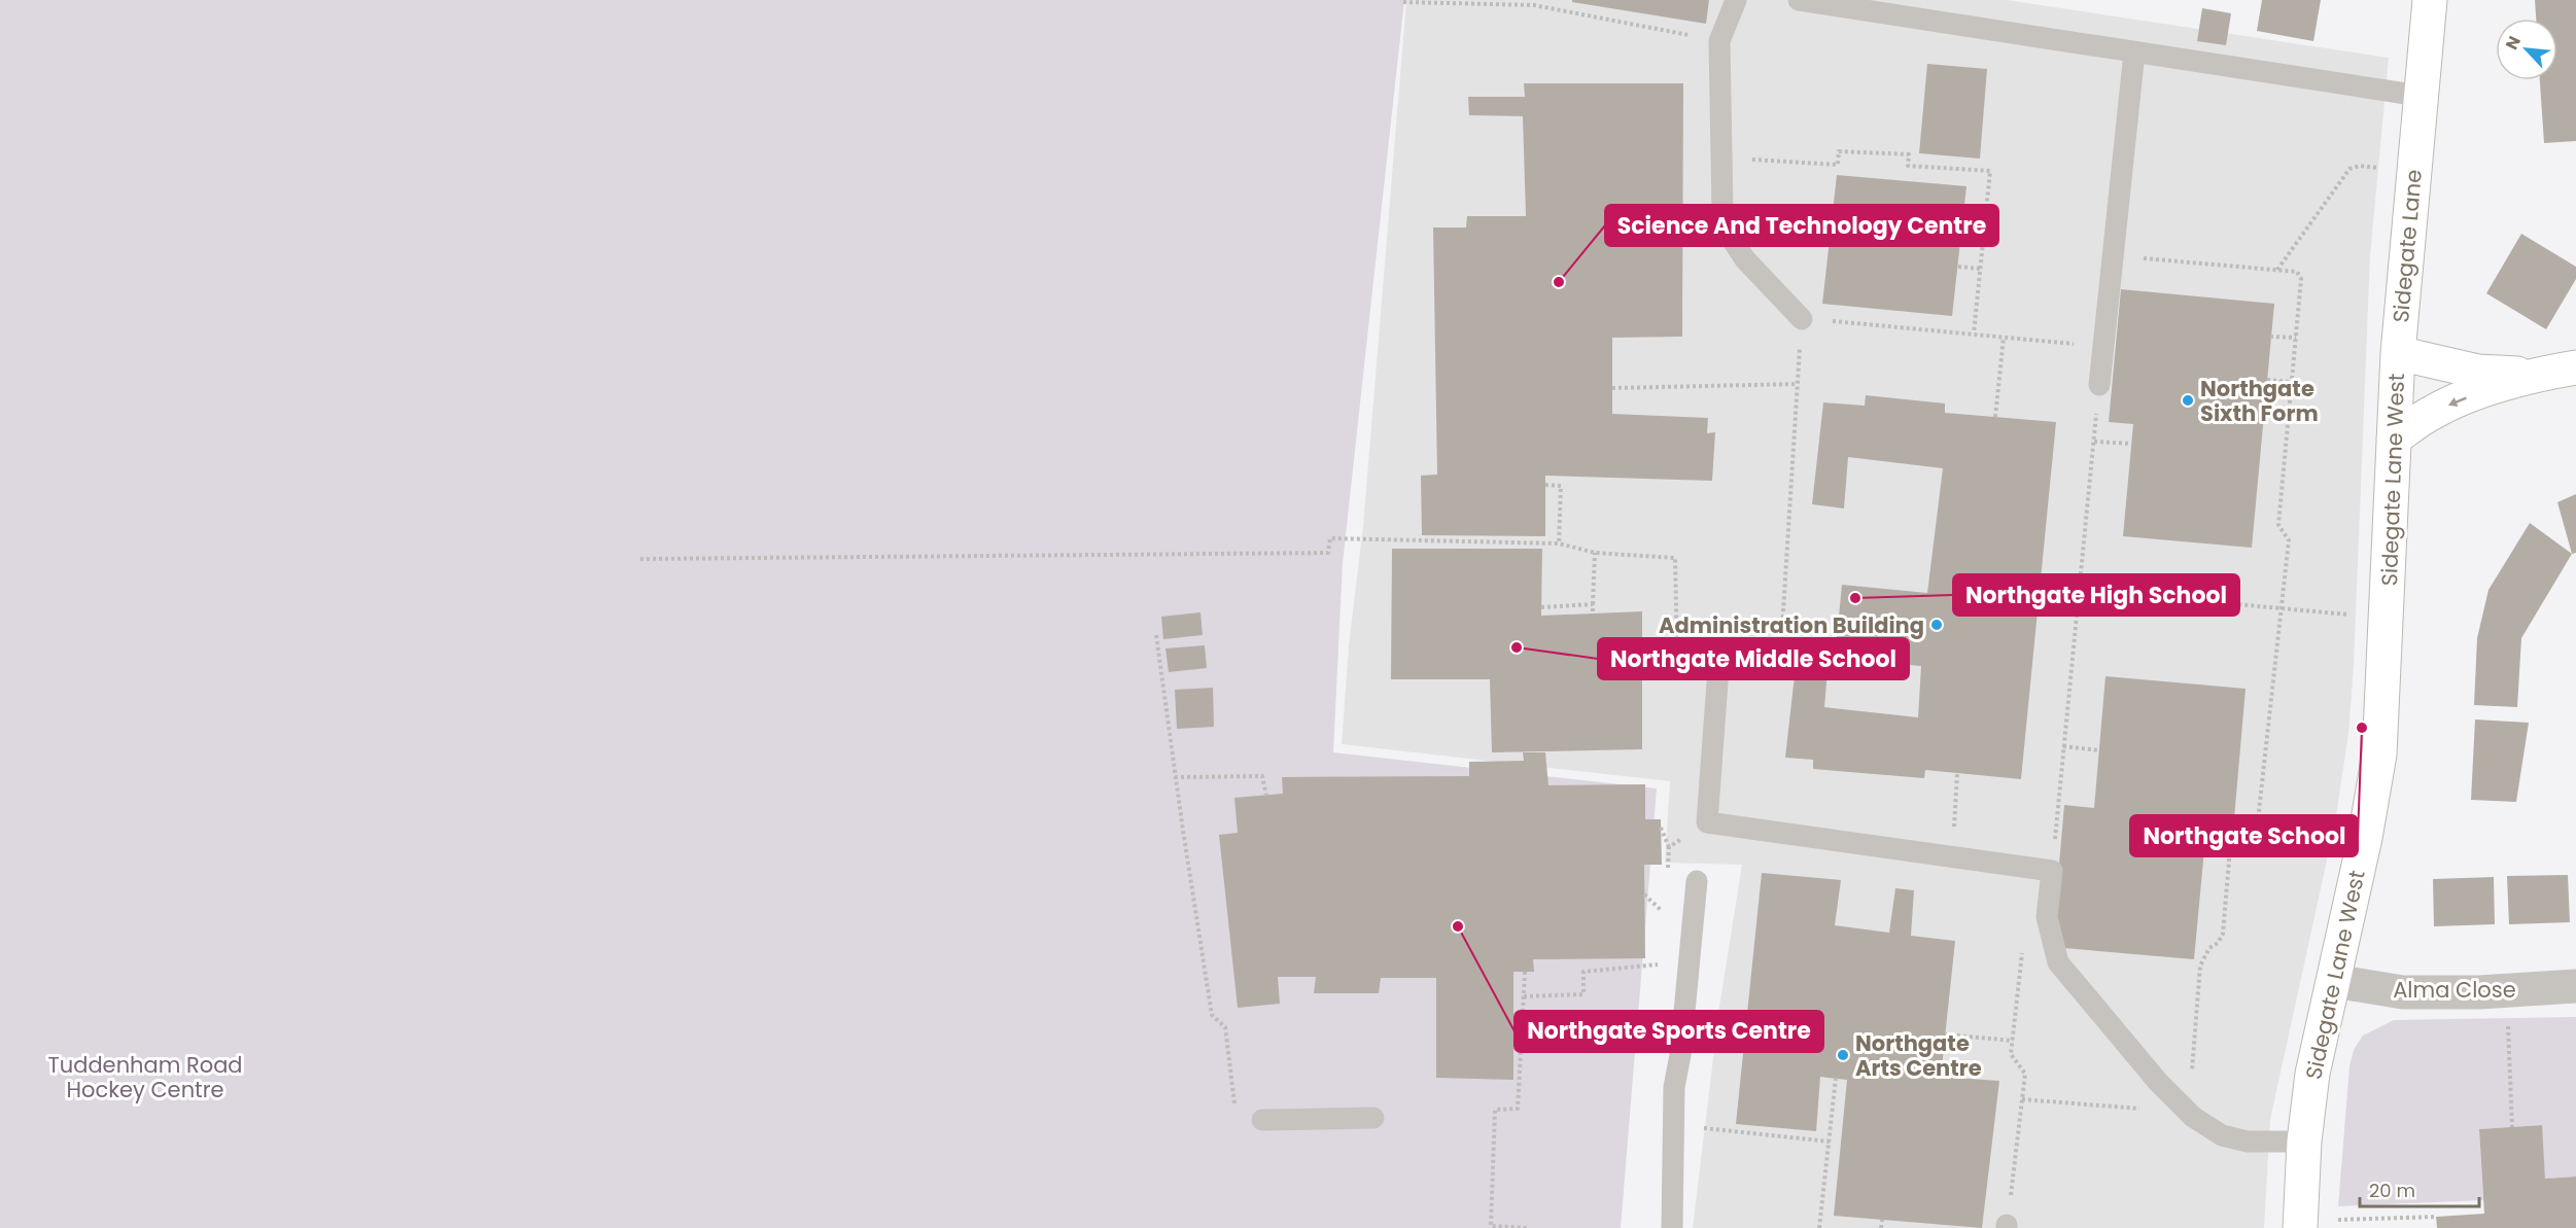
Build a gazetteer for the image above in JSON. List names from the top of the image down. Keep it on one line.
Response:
{"streets":{"street":["Sidegate Lane","Sidegate Lane West","Alma Close"]},"crossings":[["Sidegate Lane","Sidegate Lane West"],["Sidegate Lane West","Alma Close"]],"parks":["Tuddenham Road Hockey Centre"],"places":["Science And Technology Centre","Northgate Sixth Form","Northgate High School","Administration Building","Northgate Middle School","Northgate School","Northgate Sports Centre","Northgate Arts Centre"],"scale_bar":"20 m","north":"top left"}
